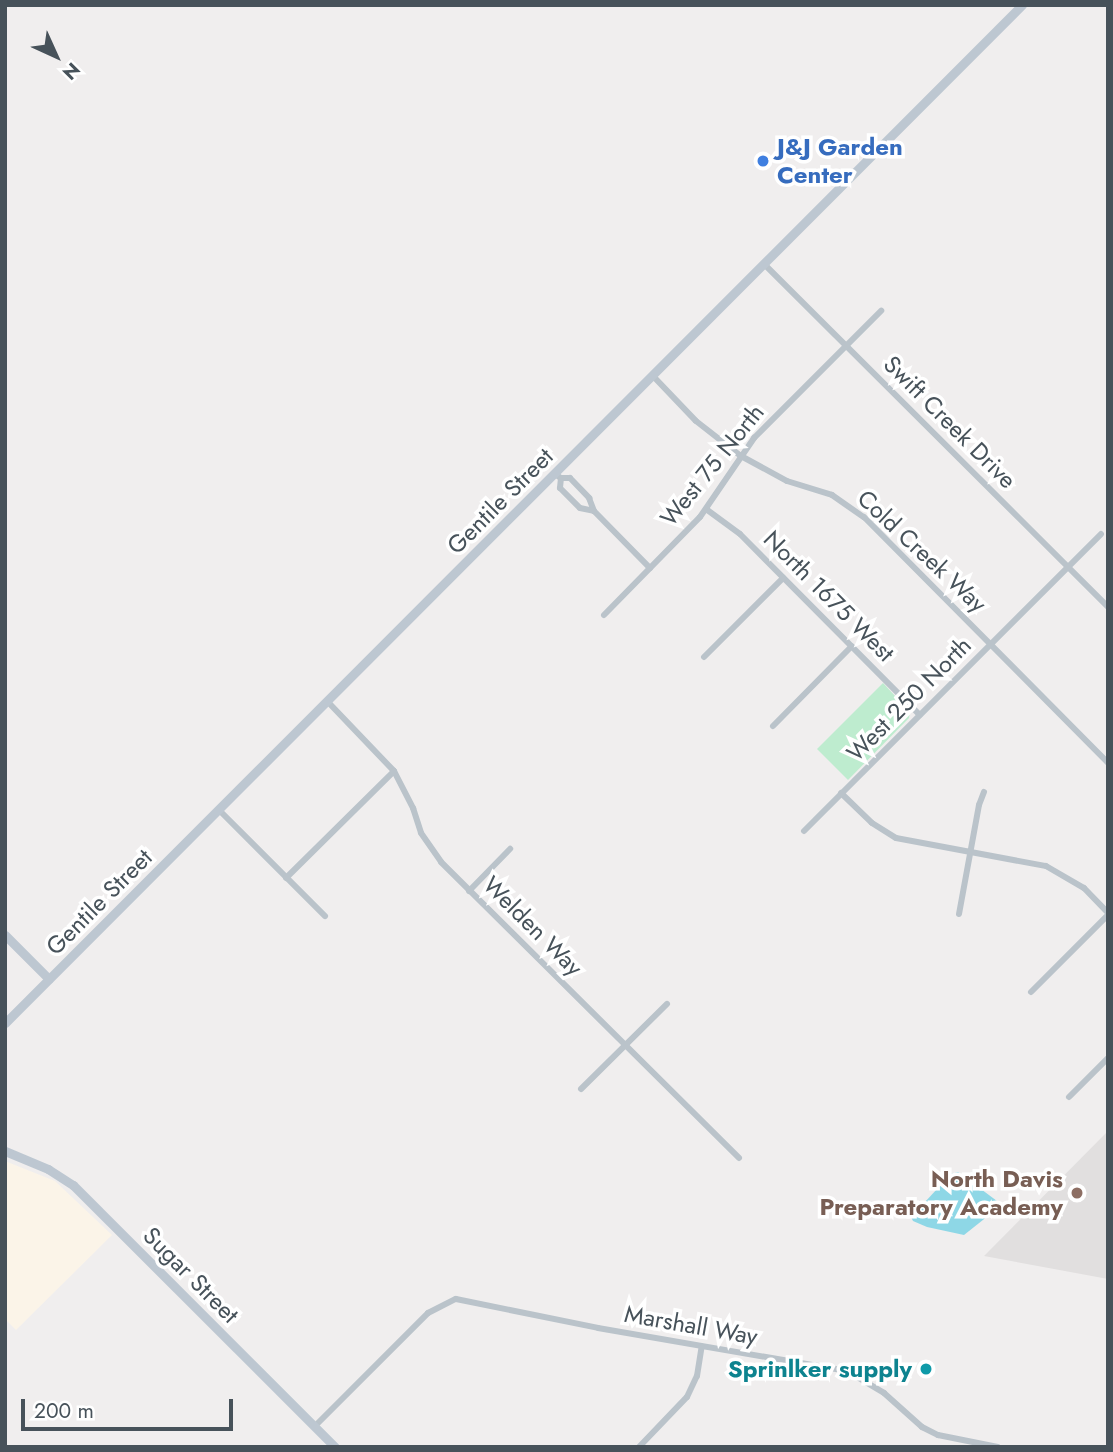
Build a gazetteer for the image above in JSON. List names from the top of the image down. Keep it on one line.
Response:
{"streets":{"main road":["Gentile Street","Sugar Street"],"street":["Swift Creek Drive","West 75 North","Cold Creek Way","North 1675 West","West 250 North","Welden Way","Marshall Way"]},"crossings":[["Swift Creek Drive","West 75 North"],["Swift Creek Drive","Gentile Street"],["Swift Creek Drive","West 250 North"],["West 75 North","Cold Creek Way"],["West 75 North","North 1675 West"],["Gentile Street","Cold Creek Way"],["Gentile Street","Welden Way"],["Cold Creek Way","West 250 North"],["North 1675 West","West 250 North"],["Sugar Street","Marshall Way"]],"places":["J&J Garden Center","North Davis Preparatory Academy","Sprinlker supply"],"scale_bar":"200 m","north":"bottom right"}
